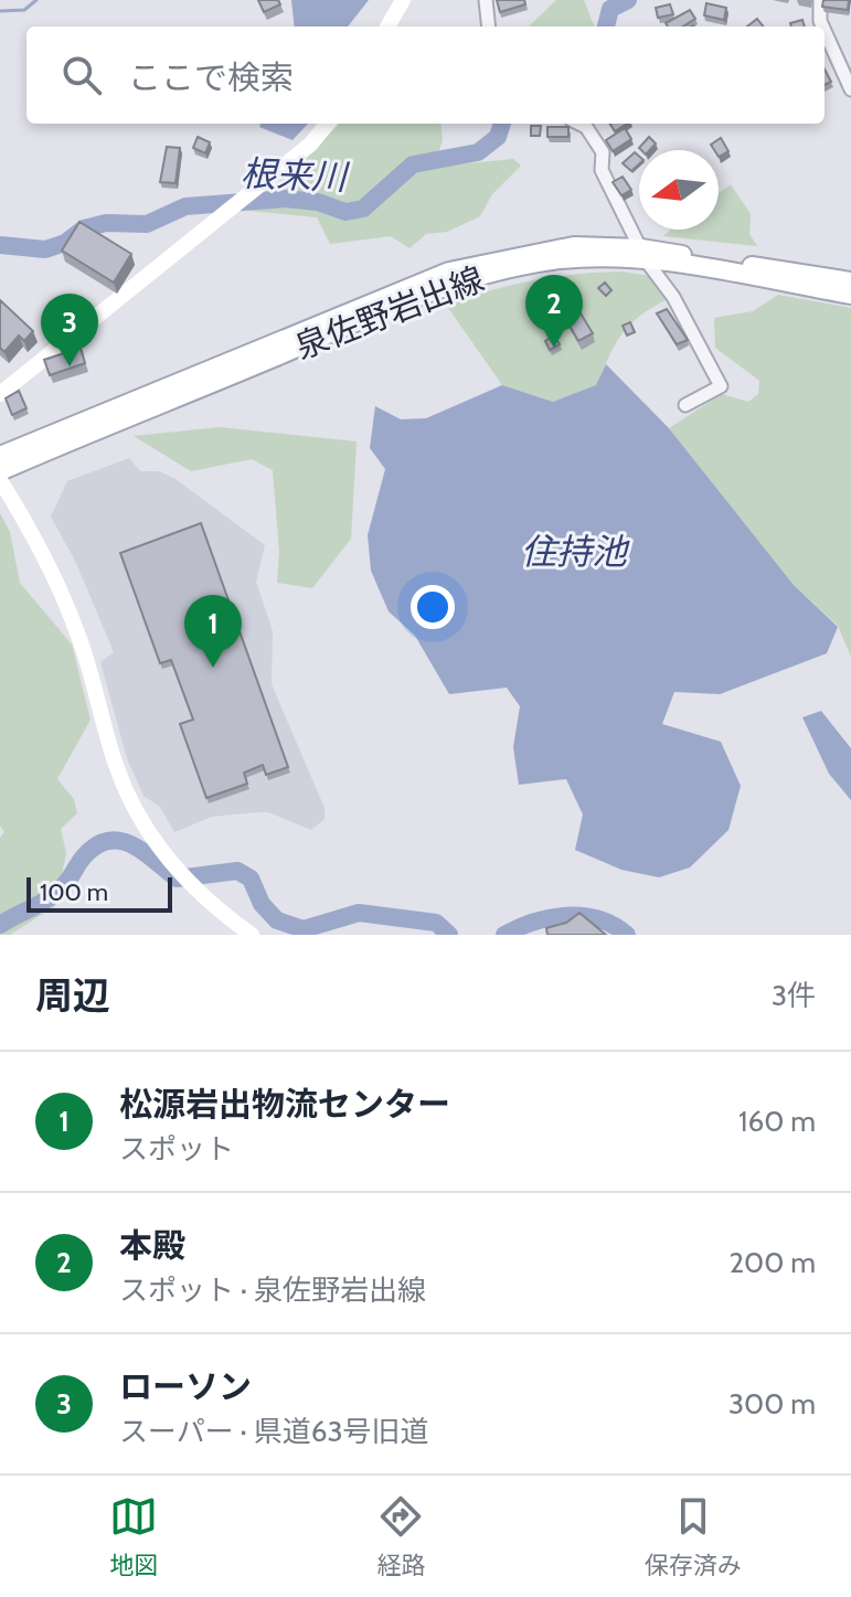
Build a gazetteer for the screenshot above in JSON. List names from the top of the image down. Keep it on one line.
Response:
{"streets":{"main road":["泉佐野岩出線"]},"water":["根来川","住持池"],"scale_bar":"100 m","north":"left","page":{"search":"ここで検索","pins":["2","3","1"],"scale":"100 m","heading":["周辺","3件"],"list":[{"mark":"1","name":"松源岩出物流センター","note":"スポット","value":"160 m"},{"mark":"2","name":"本殿","note":"スポット · 泉佐野岩出線","value":"200 m"},{"mark":"3","name":"ローソン","note":"スーパー · 県道63号旧道","value":"300 m"}],"nav":["地図","経路","保存済み"]}}
